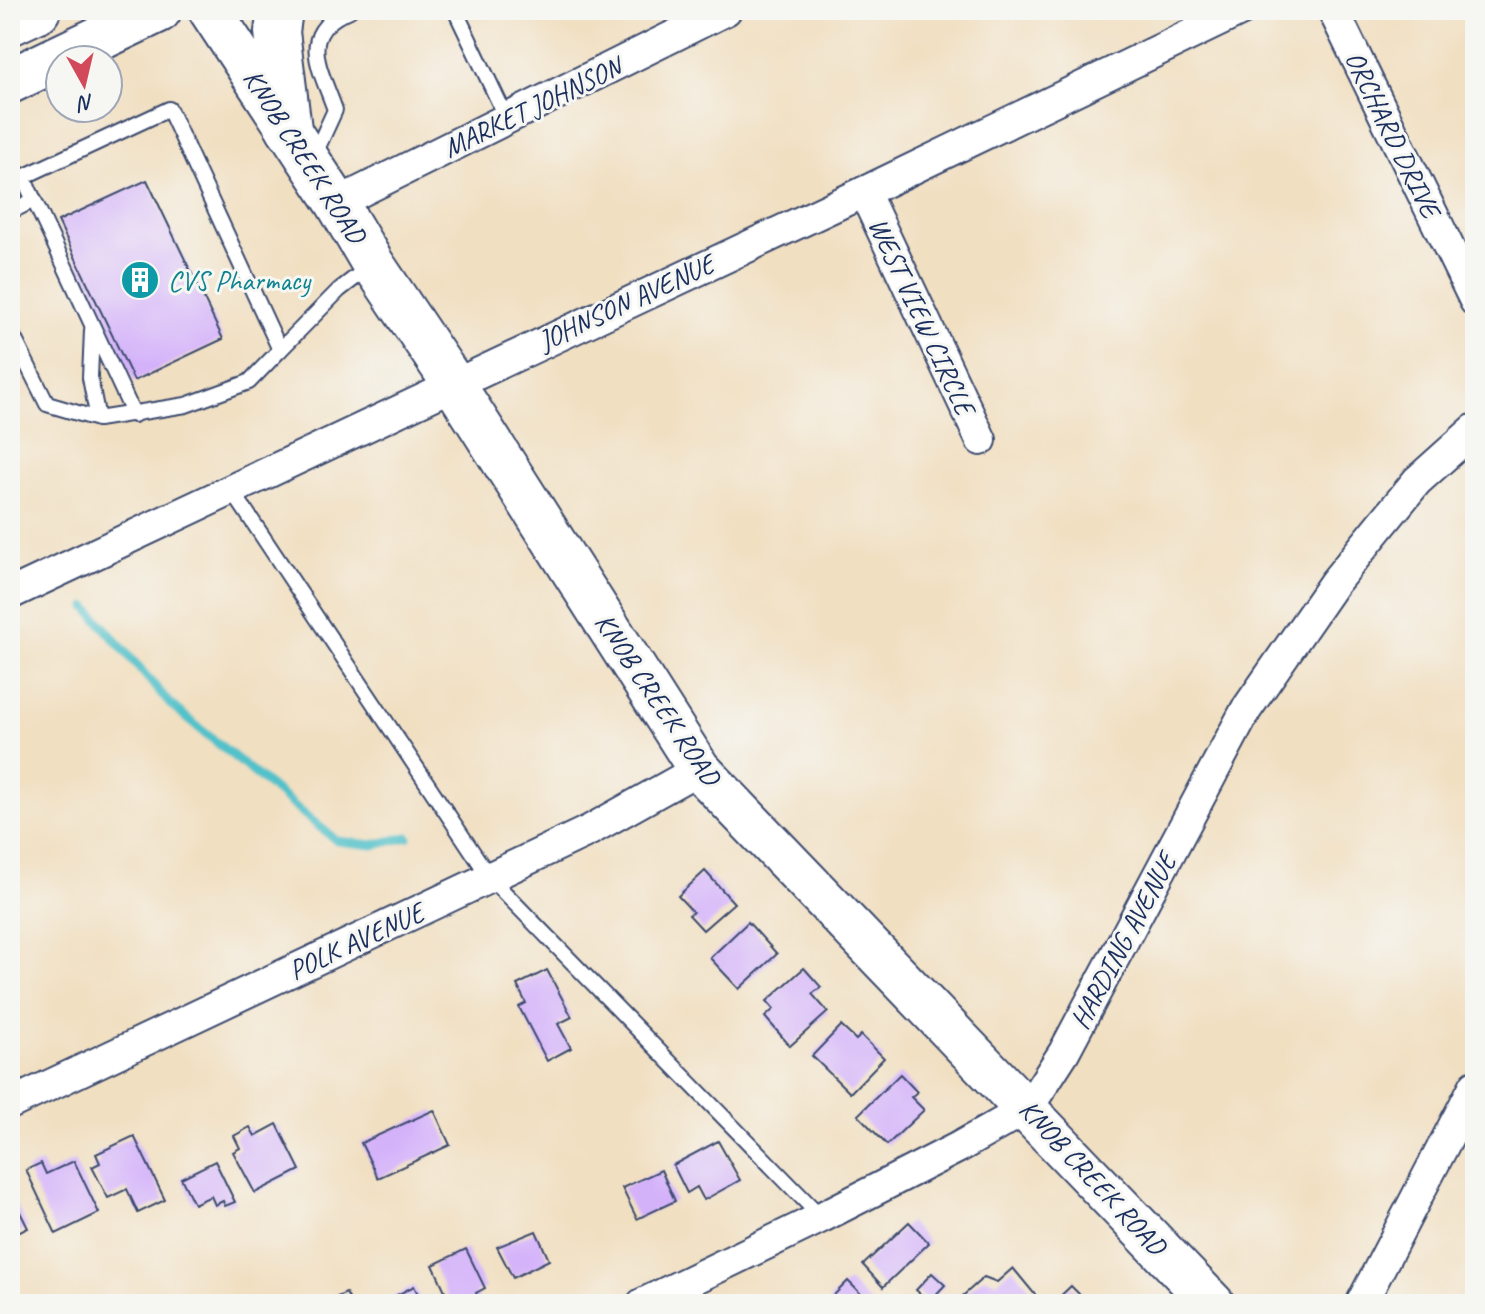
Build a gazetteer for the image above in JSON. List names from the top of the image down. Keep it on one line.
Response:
{"streets":{"main road":["KNOB CREEK ROAD"],"street":["MARKET JOHNSON","ORCHARD DRIVE","JOHNSON AVENUE","WEST VIEW CIRCLE","POLK AVENUE","HARDING AVENUE"]},"crossings":[["MARKET JOHNSON","KNOB CREEK ROAD"],["KNOB CREEK ROAD","JOHNSON AVENUE"],["KNOB CREEK ROAD","POLK AVENUE"],["KNOB CREEK ROAD","HARDING AVENUE"],["JOHNSON AVENUE","WEST VIEW CIRCLE"]],"places":{"building":["CVS Pharmacy"]},"north":"bottom"}
